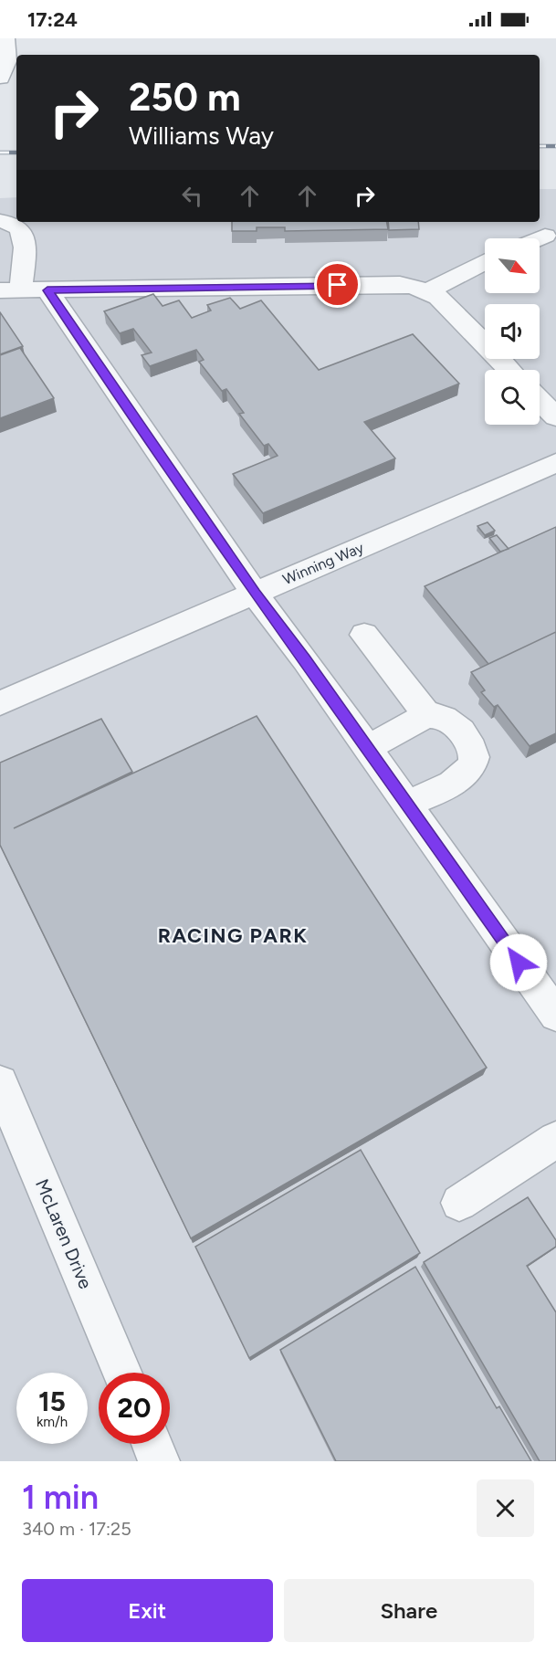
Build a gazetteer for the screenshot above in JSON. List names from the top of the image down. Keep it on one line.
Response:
{"streets":{"street":["Winning Way","McLaren Drive"]},"districts":["RACING PARK"],"north":"bottom right","page":{"status":"17:24","turn":["250 m","Williams Way"],"speed":"15 km/h","limit":"20","heading":["1 min","340 m · 17:25"],"buttons":["Exit","Share"]}}
